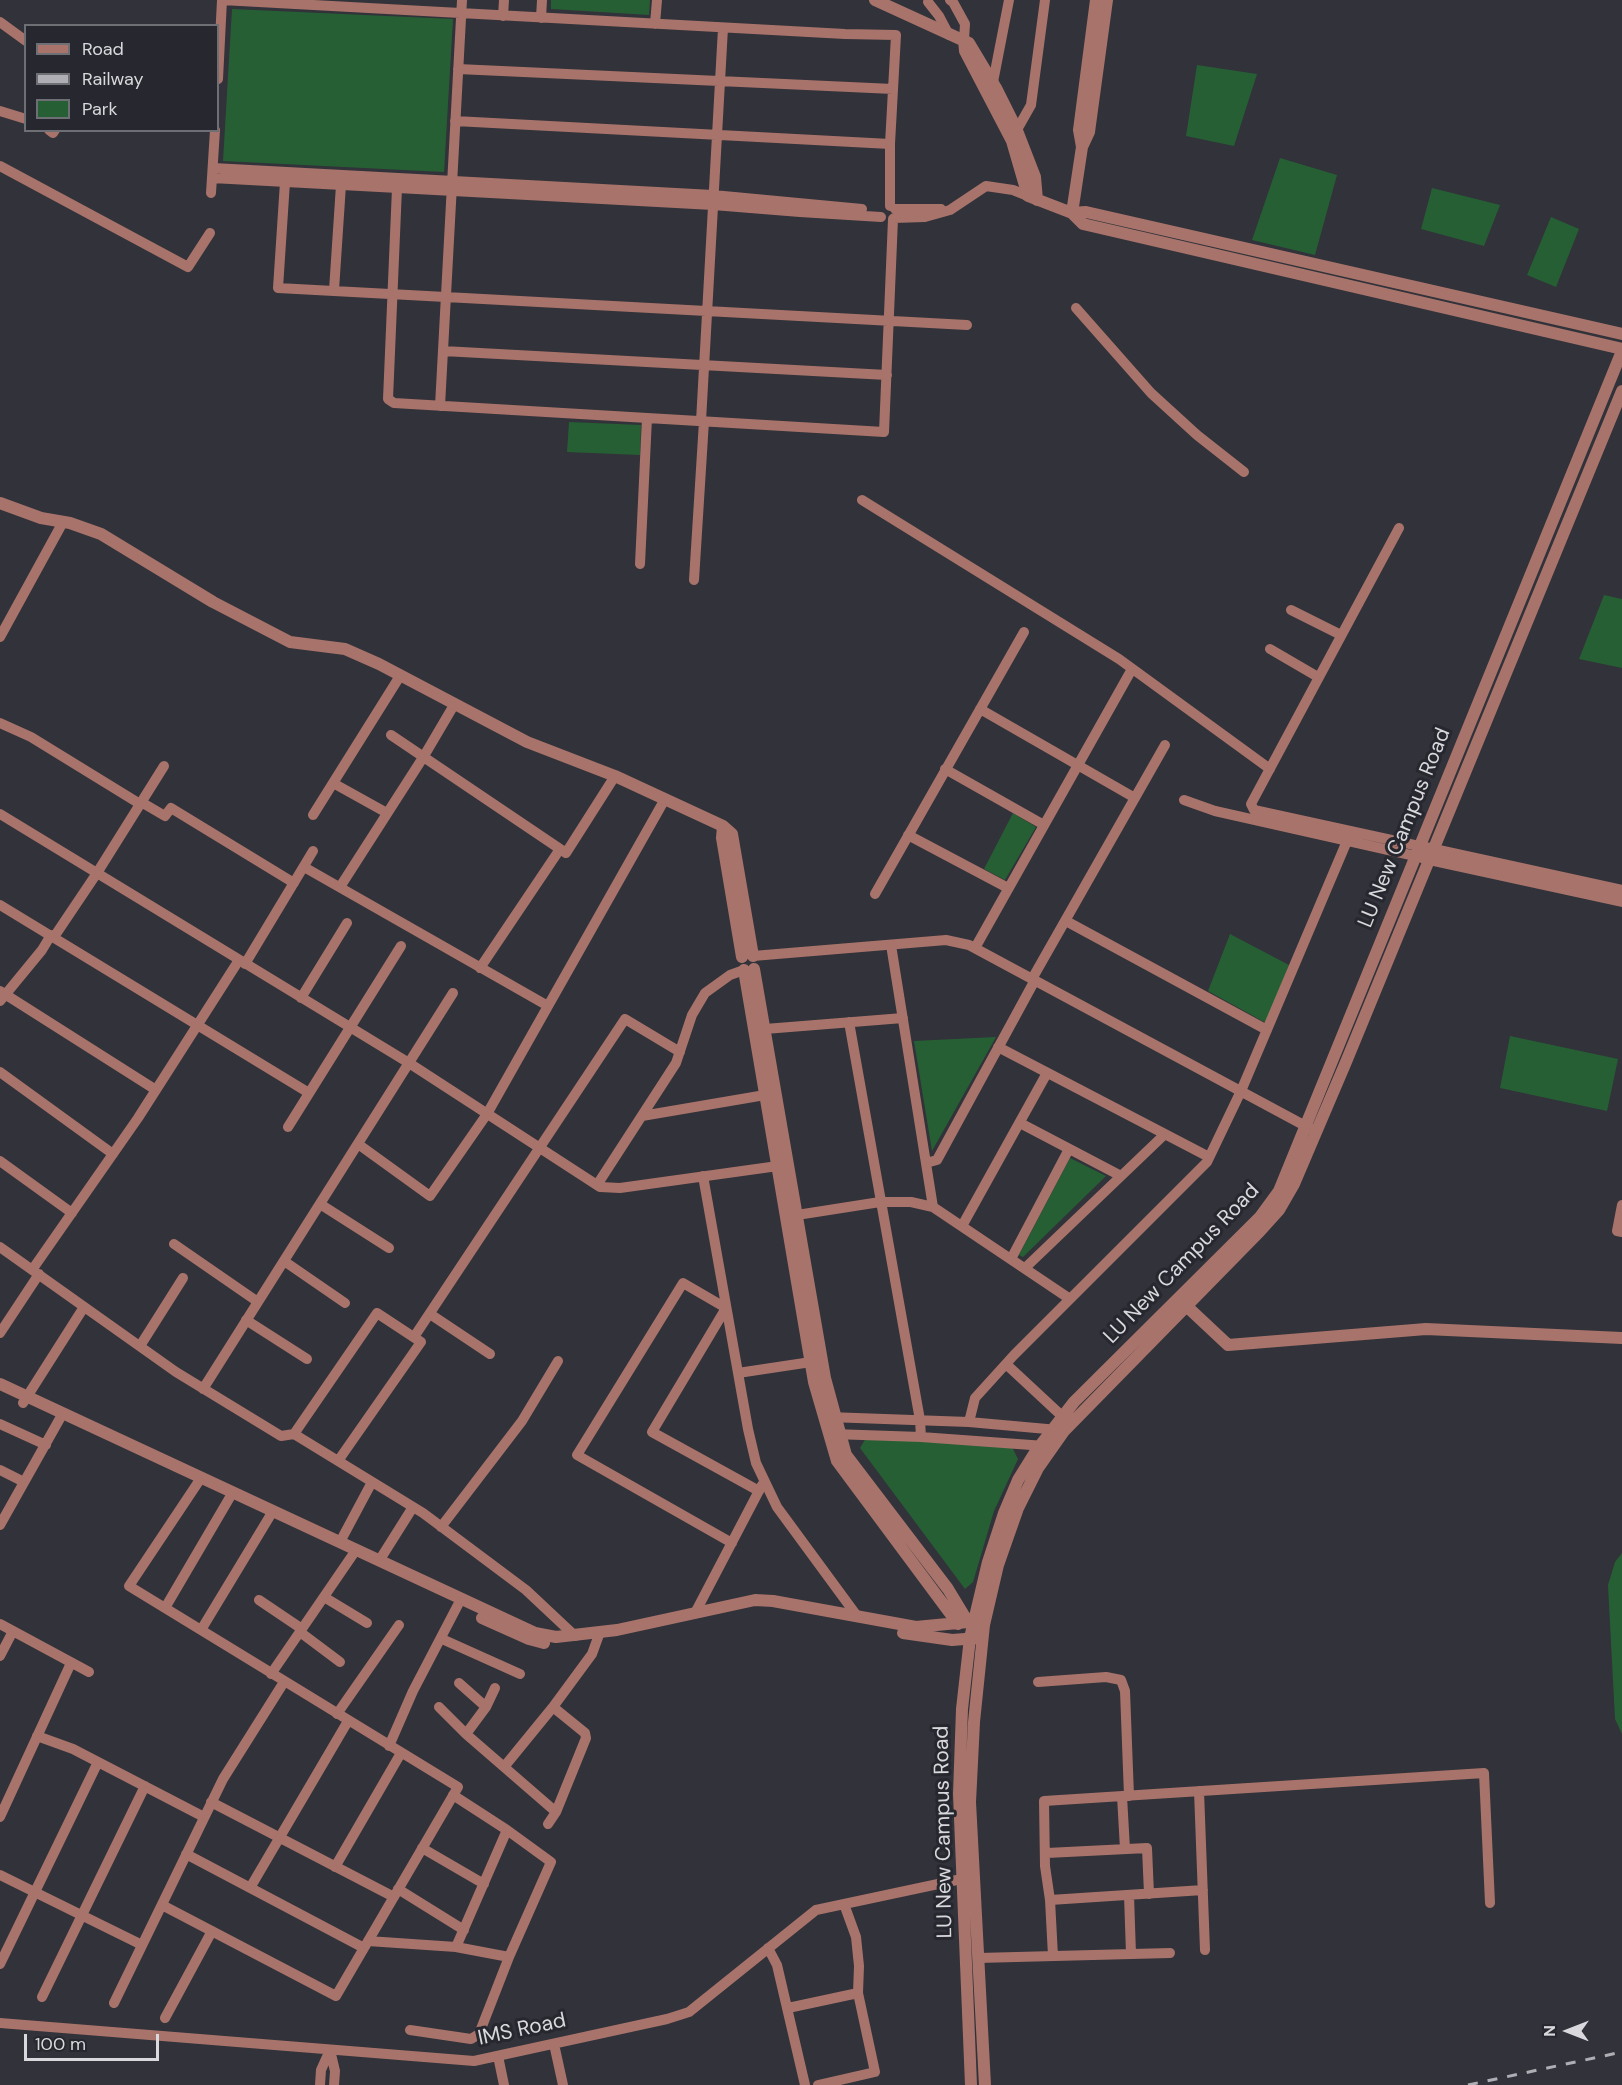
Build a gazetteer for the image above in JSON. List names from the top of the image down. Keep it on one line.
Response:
{"streets":{"street":["LU New Campus Road","IMS Road"]},"crossings":[["LU New Campus Road","IMS Road"]],"legend":["Road","Railway","Park"],"scale_bar":"100 m","north":"left"}
